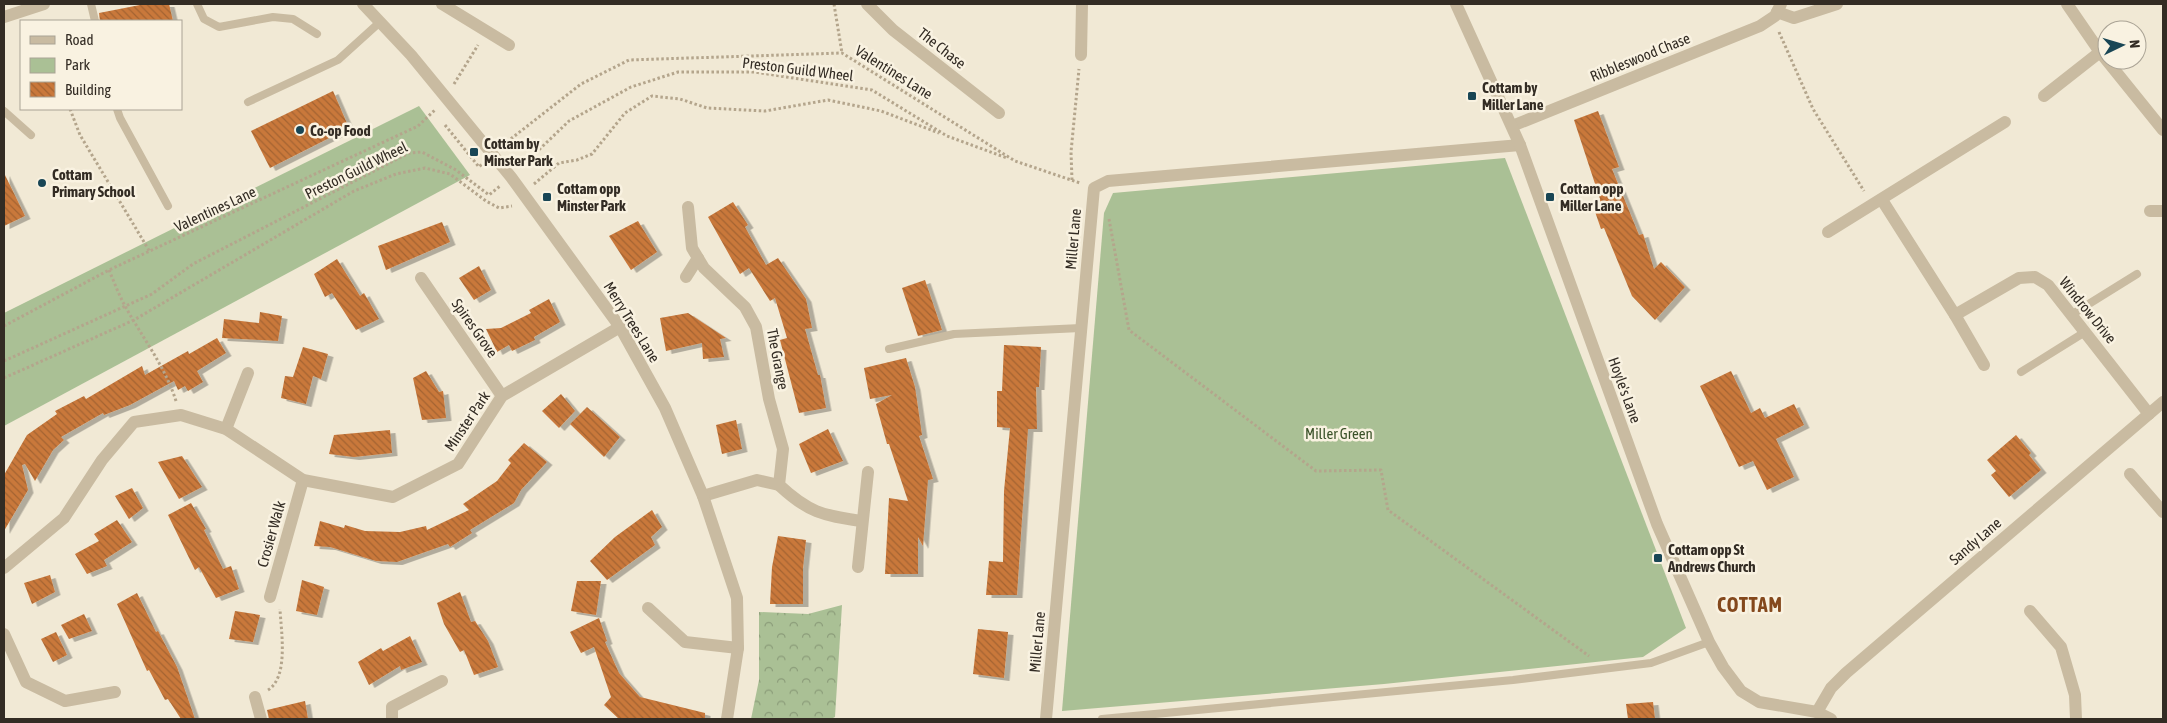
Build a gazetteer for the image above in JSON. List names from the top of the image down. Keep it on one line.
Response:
{"streets":{"street":["The Chase","Ribbleswood Chase","Miller Lane","Windrow Drive","Merry Trees Lane","Spires Grove","The Grange","Hoyle's Lane","Minster Park","Crosier Walk","Sandy Lane"],"path":["Preston Guild Wheel","Valentines Lane"]},"crossings":[["Ribbleswood Chase","Hoyle's Lane"],["Preston Guild Wheel","Valentines Lane"],["Preston Guild Wheel","Merry Trees Lane"],["Valentines Lane","Miller Lane"],["Windrow Drive","Sandy Lane"],["Merry Trees Lane","Minster Park"],["Spires Grove","Minster Park"],["Hoyle's Lane","Sandy Lane"],["Minster Park","Crosier Walk"]],"districts":["COTTAM"],"parks":["Miller Green"],"places":{"transit":["Cottam by Miller Lane","Cottam by Minster Park","Cottam opp Minster Park","Cottam opp Miller Lane","Cottam opp St Andrews Church"],"other":["Co-op Food","Cottam Primary School"]},"legend":["Road","Park","Building"],"north":"right"}
